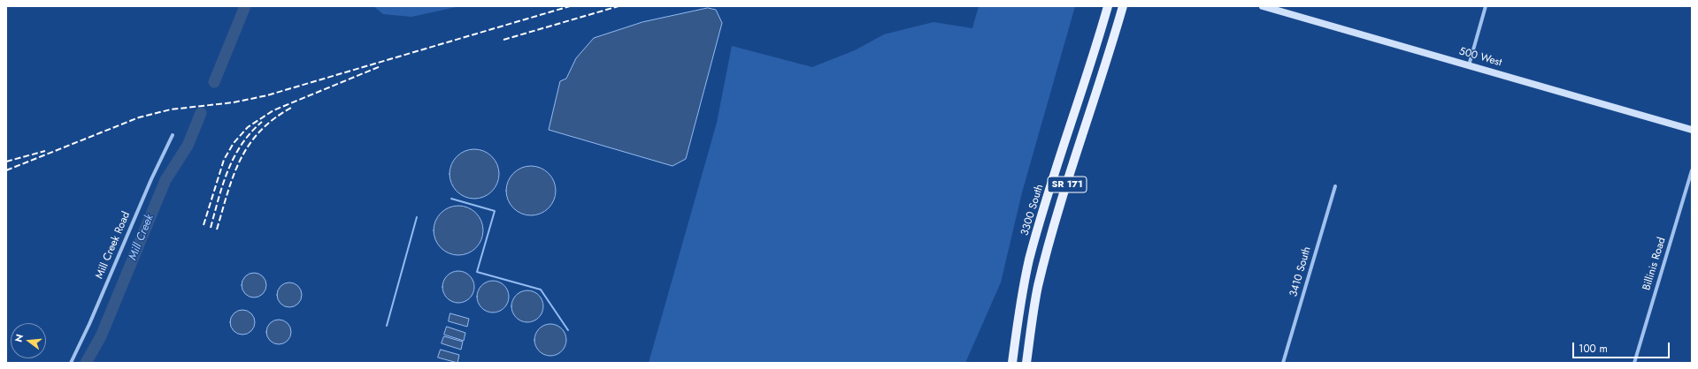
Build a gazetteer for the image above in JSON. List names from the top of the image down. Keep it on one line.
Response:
{"streets":{"main road":["500 West","SR 171","3300 South"],"street":["Mill Creek Road","Billinis Road","3410 South"]},"water":["Mill Creek"],"scale_bar":"100 m","north":"left"}
